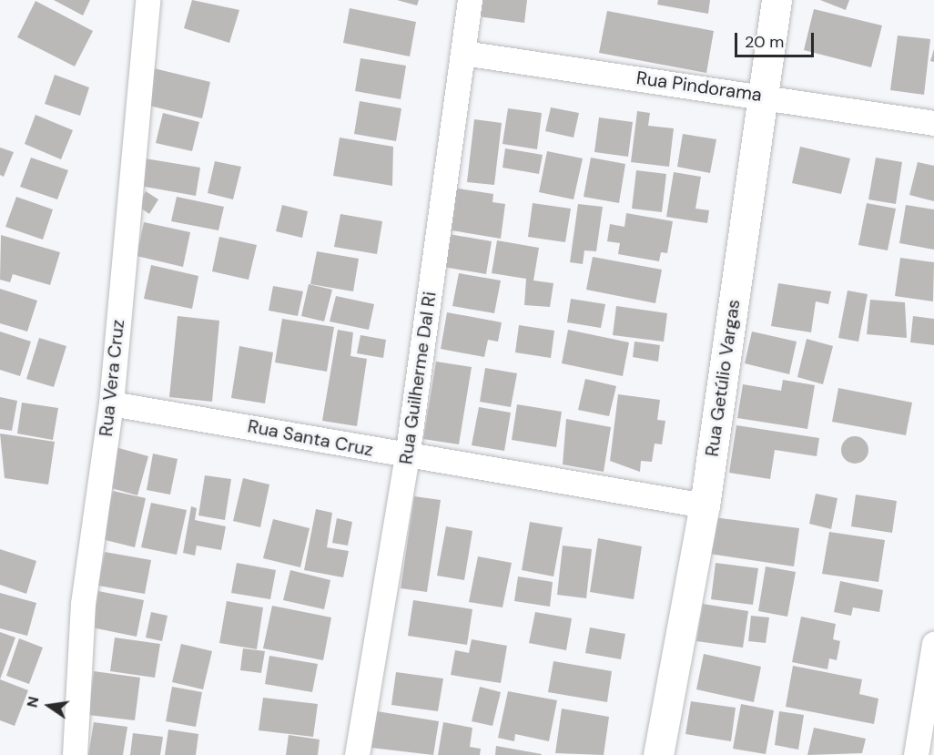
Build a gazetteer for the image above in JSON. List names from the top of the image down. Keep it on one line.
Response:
{"streets":{"street":["Rua Pindorama","Rua Vera Cruz","Rua Guilherme Dal Ri","Rua Getúlio Vargas","Rua Santa Cruz"]},"crossings":[["Rua Pindorama","Rua Guilherme Dal Ri"],["Rua Pindorama","Rua Getúlio Vargas"],["Rua Vera Cruz","Rua Santa Cruz"],["Rua Guilherme Dal Ri","Rua Santa Cruz"],["Rua Getúlio Vargas","Rua Santa Cruz"]],"scale_bar":"20 m","north":"left"}
